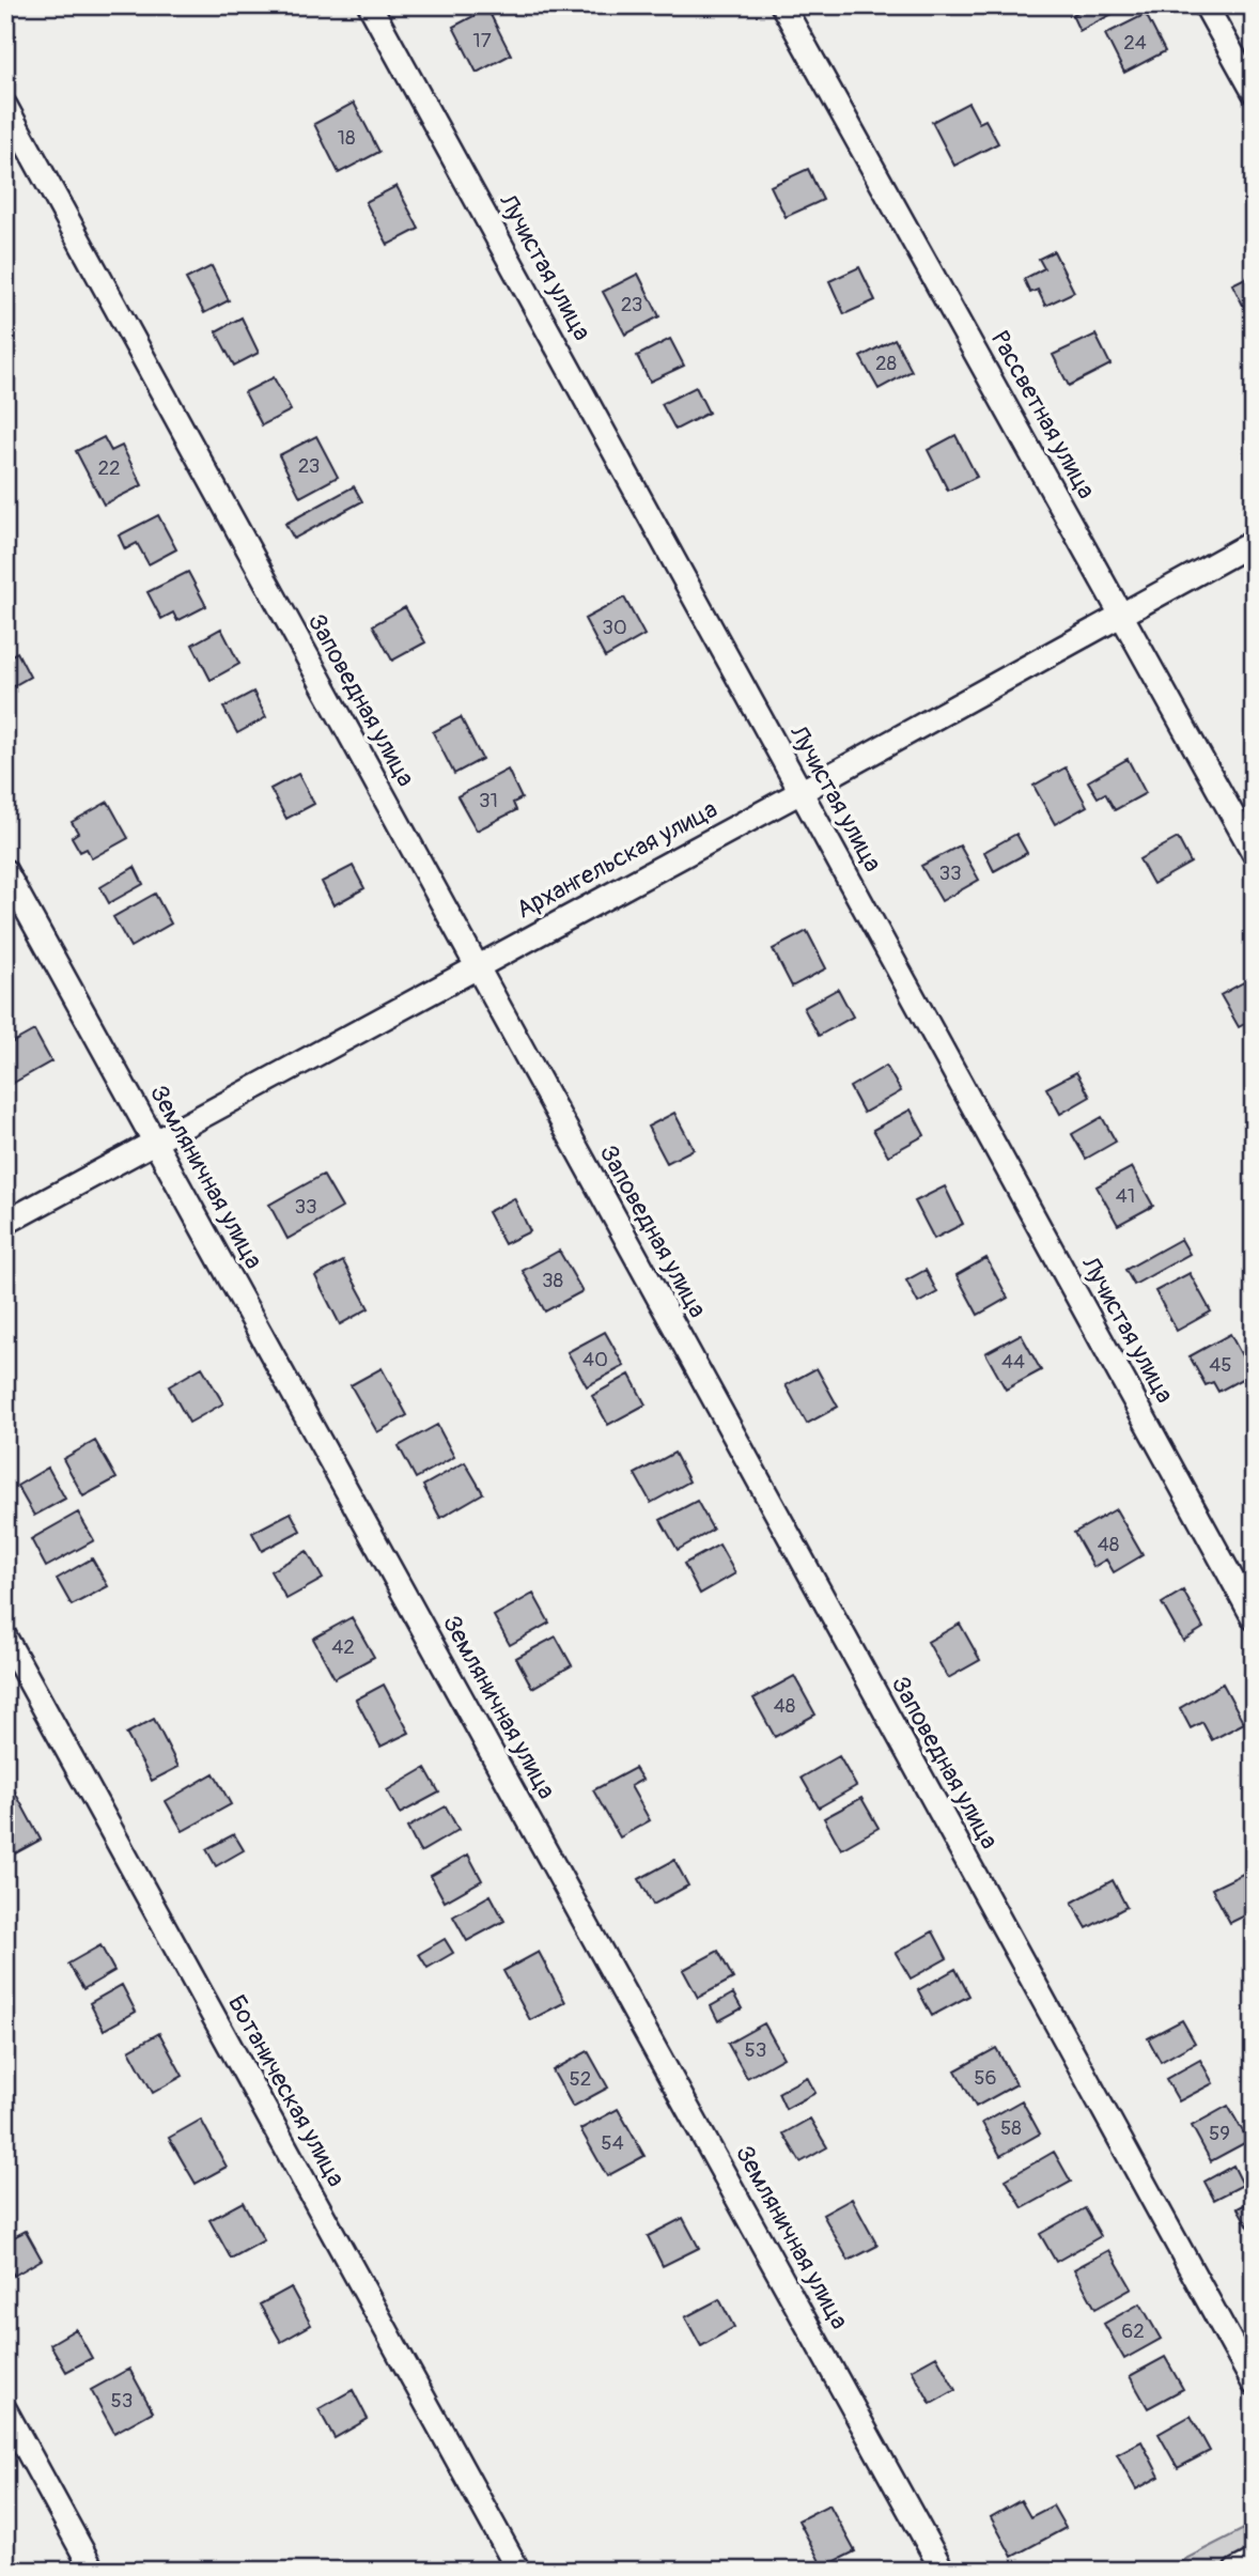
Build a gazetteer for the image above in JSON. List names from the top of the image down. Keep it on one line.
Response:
{"streets":{"street":["Лучистая улица","Рассветная улица","Заповедная улица","Архангельская улица","Земляничная улица","Ботаническая улица"]},"crossings":[["Лучистая улица","Архангельская улица"],["Рассветная улица","Архангельская улица"],["Заповедная улица","Архангельская улица"],["Архангельская улица","Земляничная улица"]],"house_numbers":["17","24","18","23","28","23","22","30","31","33","41","33","38","40","44","45","48","42","48","53","56","52","58","59","54","62","53"]}
